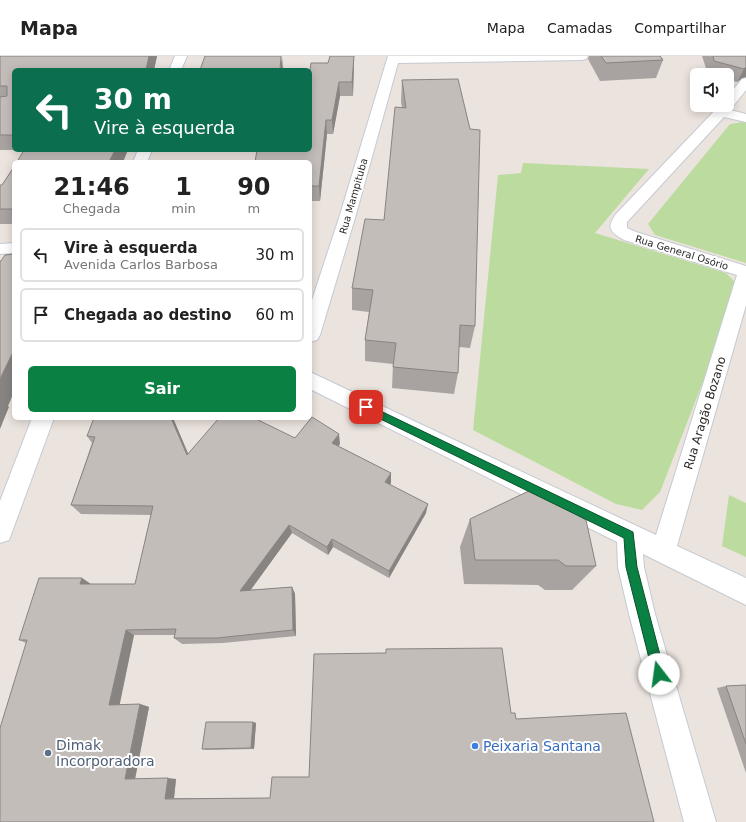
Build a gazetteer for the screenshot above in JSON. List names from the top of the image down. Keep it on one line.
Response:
{"streets":{"street":["Rua Mampituba","Rua General Osório","Rua Aragão Bozano"]},"crossings":[["Rua General Osório","Rua Aragão Bozano"]],"places":["Peixaria Santana","Dimak Incorporadora"],"page":{"header":"Mapa","nav":["Mapa","Camadas","Compartilhar"],"turn":["30 m","Vire à esquerda"],"eta":["21:46","Chegada","1","min","90","m"],"list":[{"name":"Vire à esquerda","note":"Avenida Carlos Barbosa","value":"30 m"},{"name":"Chegada ao destino","value":"60 m"}],"buttons":"Sair"}}
